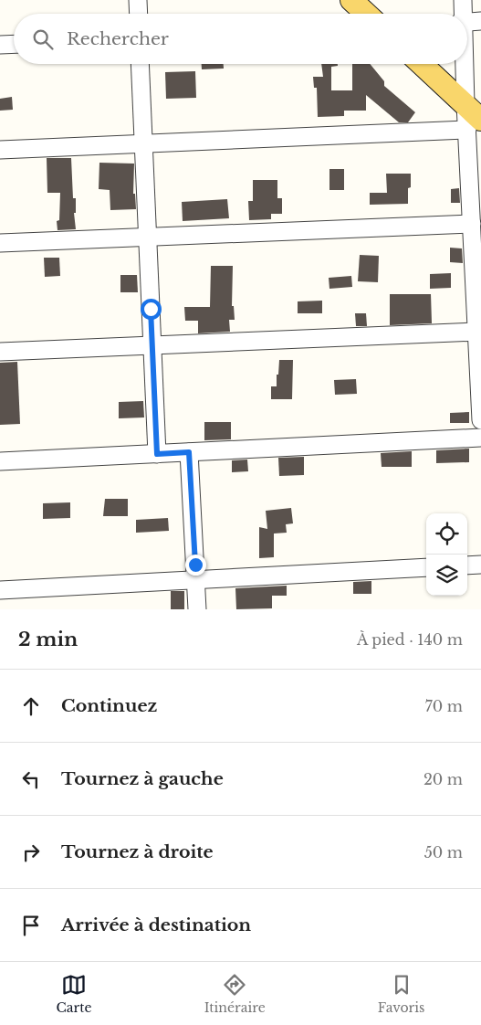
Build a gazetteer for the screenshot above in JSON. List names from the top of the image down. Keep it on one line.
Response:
{"page":{"search":"Rechercher","heading":["2 min","À pied · 140 m"],"list":[["Continuez","70 m"],["Tournez à gauche","20 m"],["Tournez à droite","50 m"],"Arrivée à destination"],"nav":["Carte","Itinéraire","Favoris"]}}
